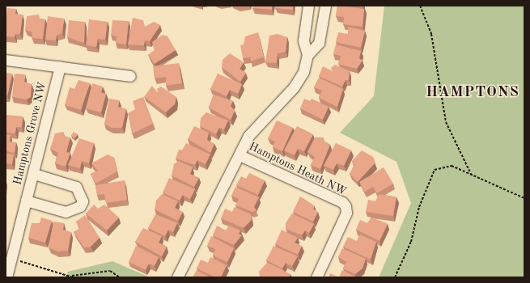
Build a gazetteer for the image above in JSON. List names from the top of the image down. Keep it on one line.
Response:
{"streets":{"street":["Hamptons Grove NW","Hamptons Heath NW"]},"districts":["HAMPTONS"]}
